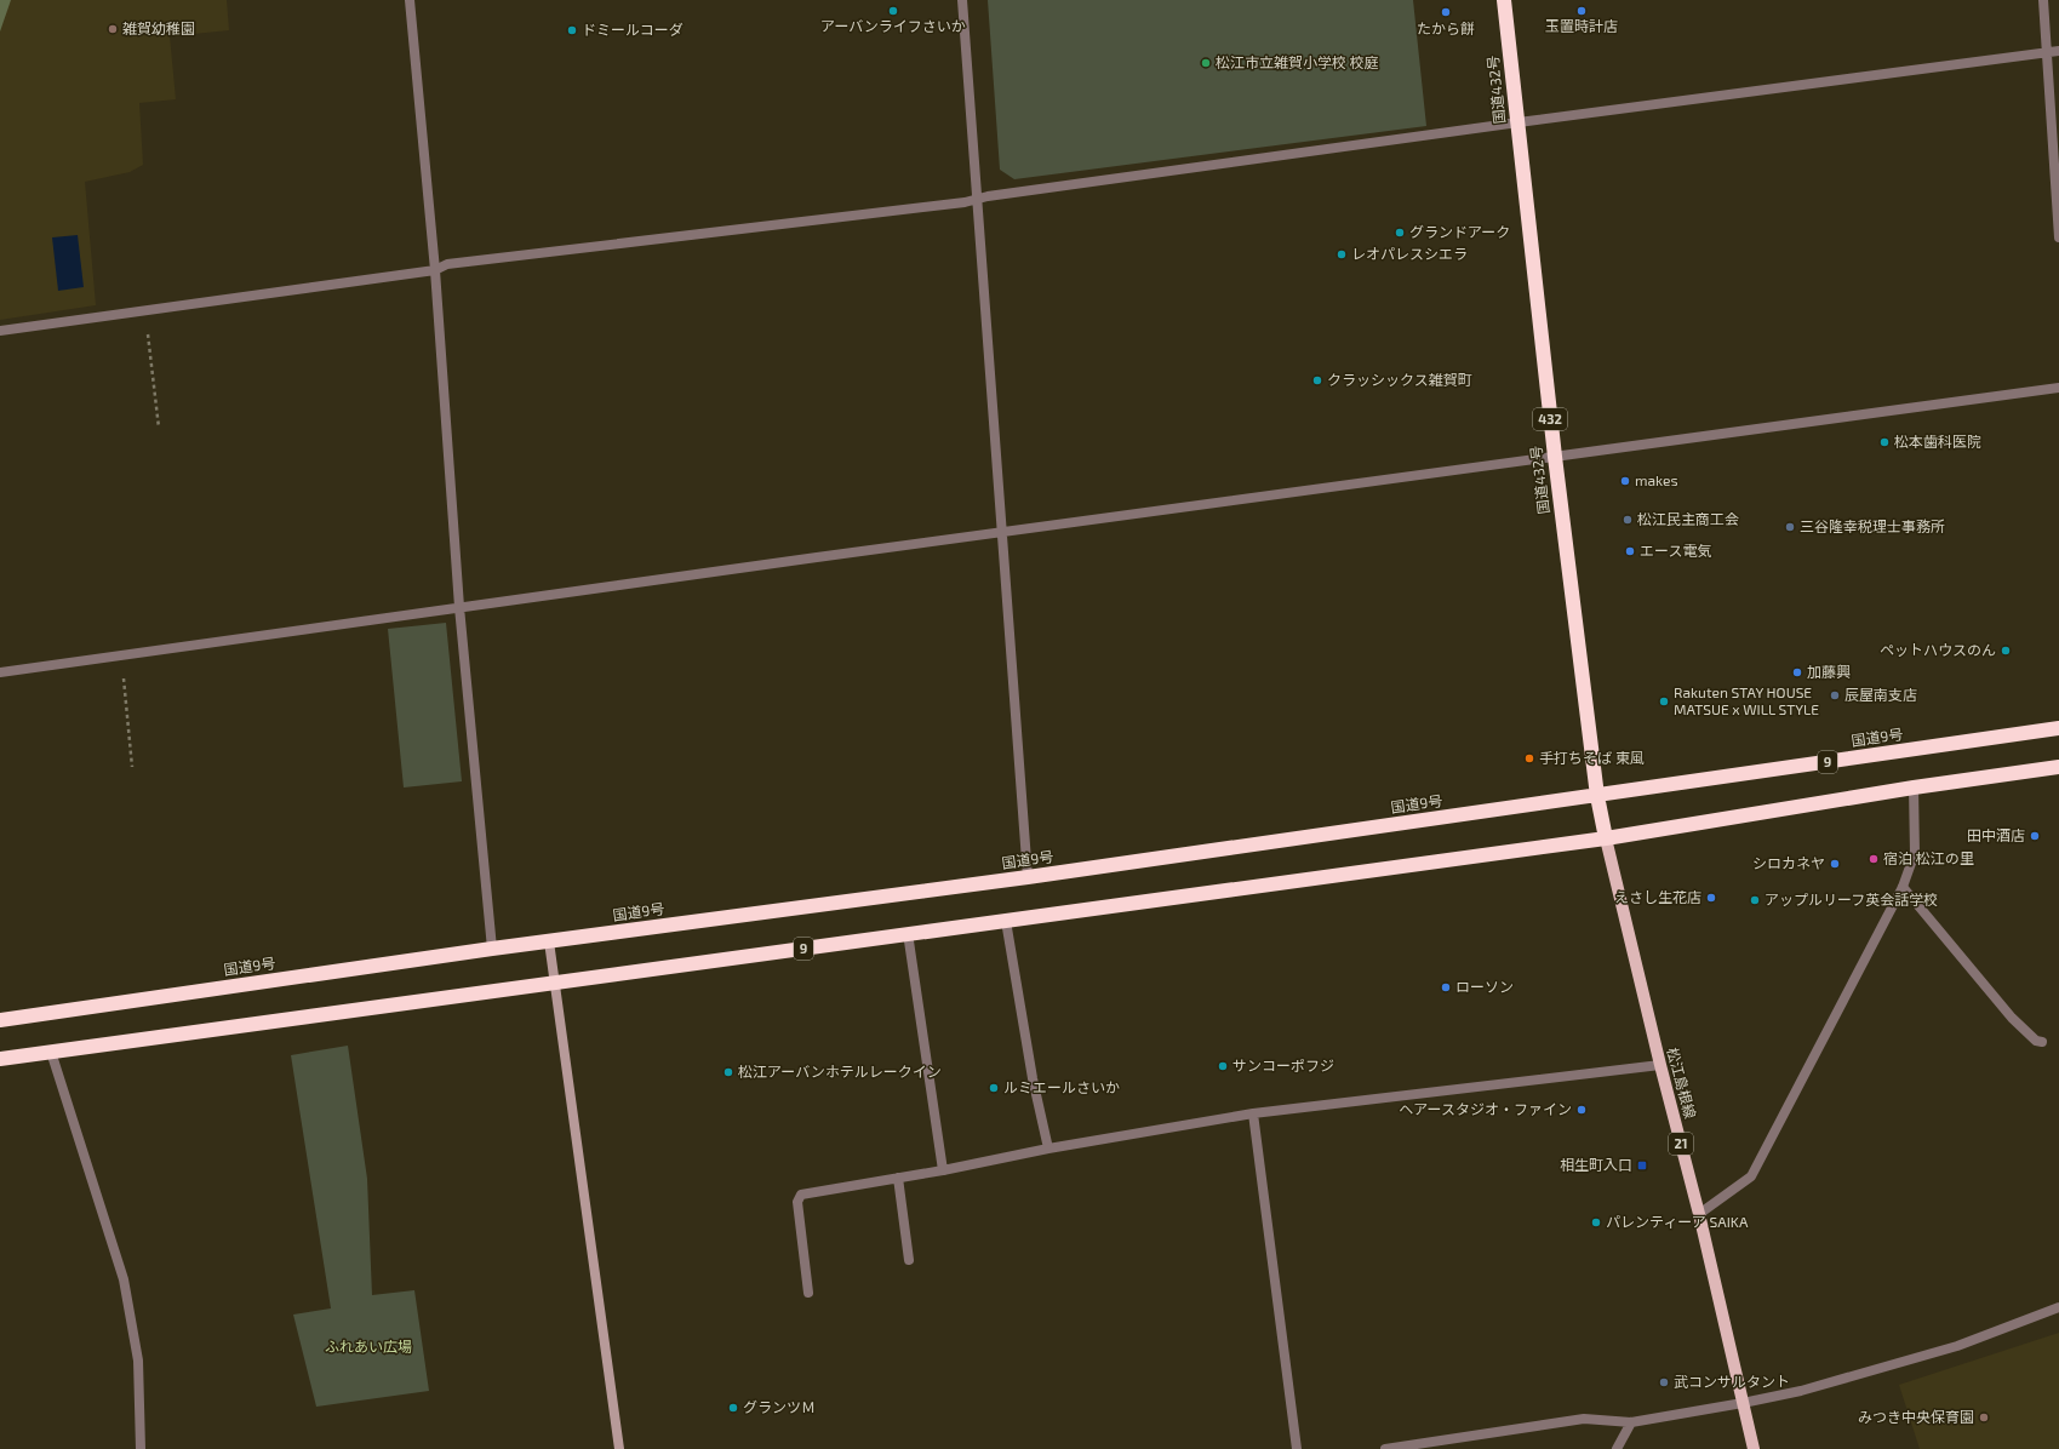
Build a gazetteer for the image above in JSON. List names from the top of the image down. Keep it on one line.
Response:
{"streets":{"highway":["国道432号","432","国道9号","9"],"main road":["松江島根線","21"]},"crossings":[["国道432号","国道9号"],["国道432号","9"],["国道432号","松江島根線"],["9","松江島根線"]],"parks":["ふれあい広場"],"places":{"other":["アーバンライフさいか","玉置時計店","たから餅","雑賀幼稚園","ドミールコーダ","松江市立雑賀小学校 校庭","グランドアーク","レオパレスシエラ","クラッシックス雑賀町","松本歯科医院","makes","松江民主商工会","三谷隆幸税理士事務所","エース電気","ペットハウスのん","加藤興","辰屋南支店","Rakuten STAY HOUSE MATSUE x WILL STYLE","手打ちそば 東風","田中酒店","宿泊 松江の里","シロカネヤ","えさし生花店","アップルリーフ英会話学校","ローソン","サンコーポフジ","松江アーバンホテルレークイン","ルミエールさいか","ヘアースタジオ・ファイン","パレンティーア SAIKA","武コンサルタント","グランツＭ","みつき中央保育園"],"transit":["相生町入口"]}}
